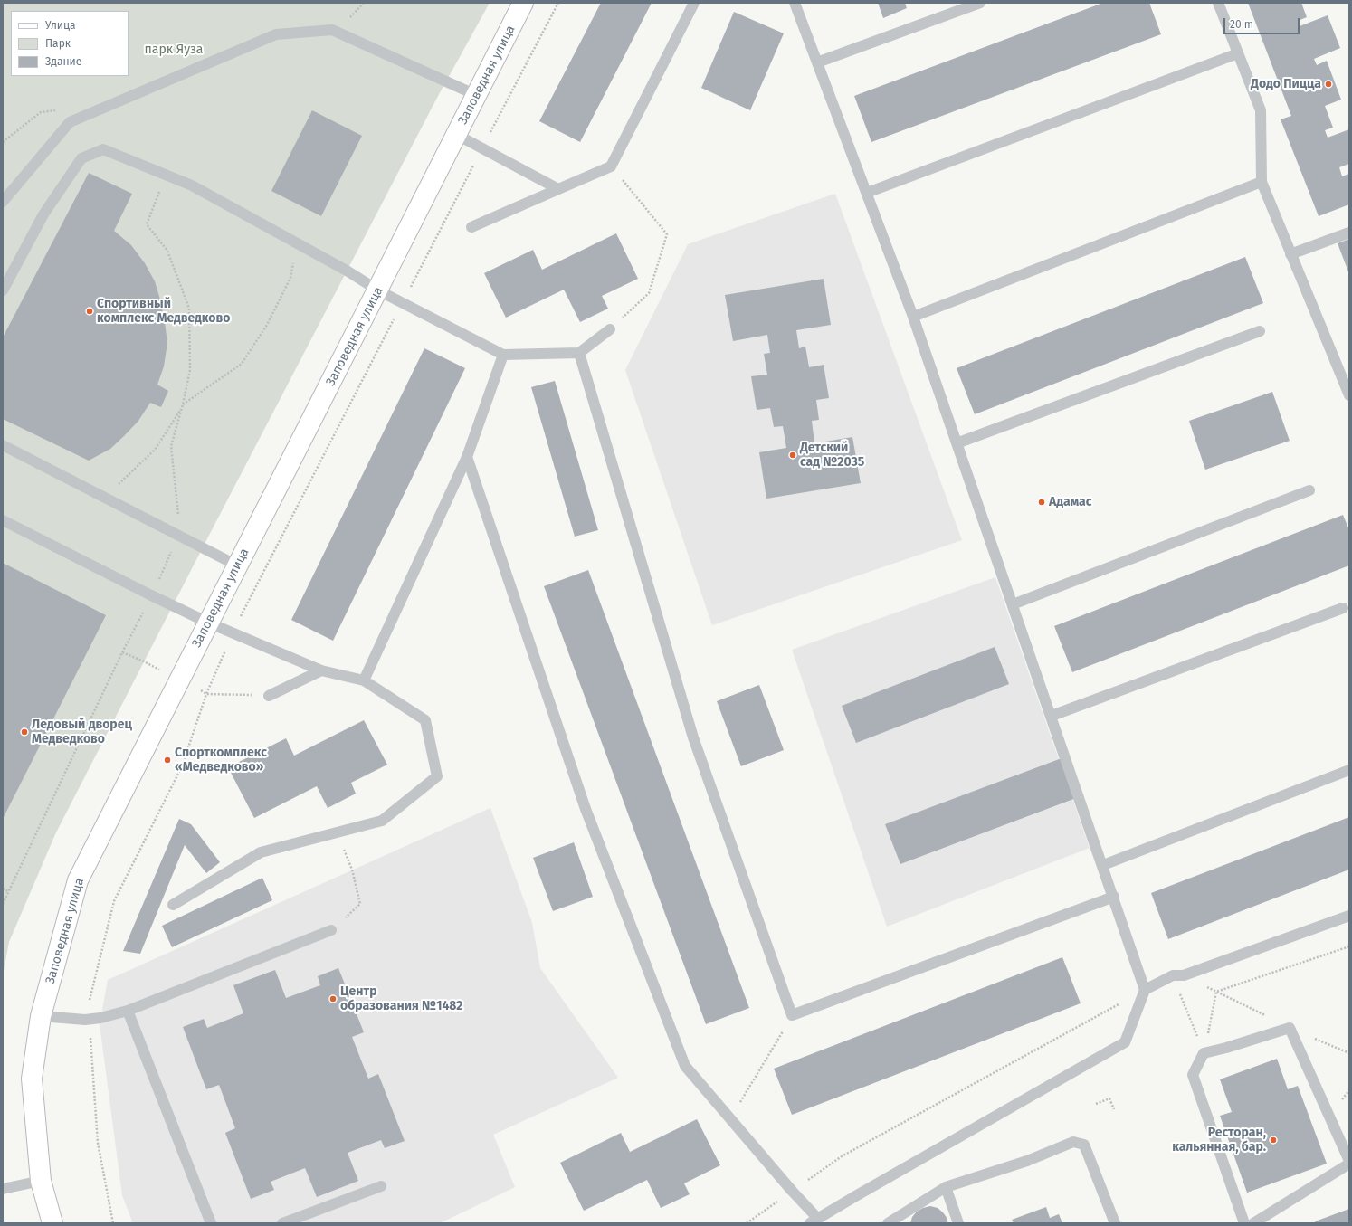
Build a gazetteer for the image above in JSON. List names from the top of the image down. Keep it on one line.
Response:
{"streets":{"street":["Заповедная улица"]},"parks":["парк Яуза"],"places":["Додо Пицца","Спортивный комплекс Медведково","Детский сад №2035","Адамас","Ледовый дворец Медведково","Спорткомплекс «Медведково»","Центр образования №1482","Ресторан, кальянная, бар."],"legend":["Улица","Парк","Здание"],"scale_bar":"20 m"}
